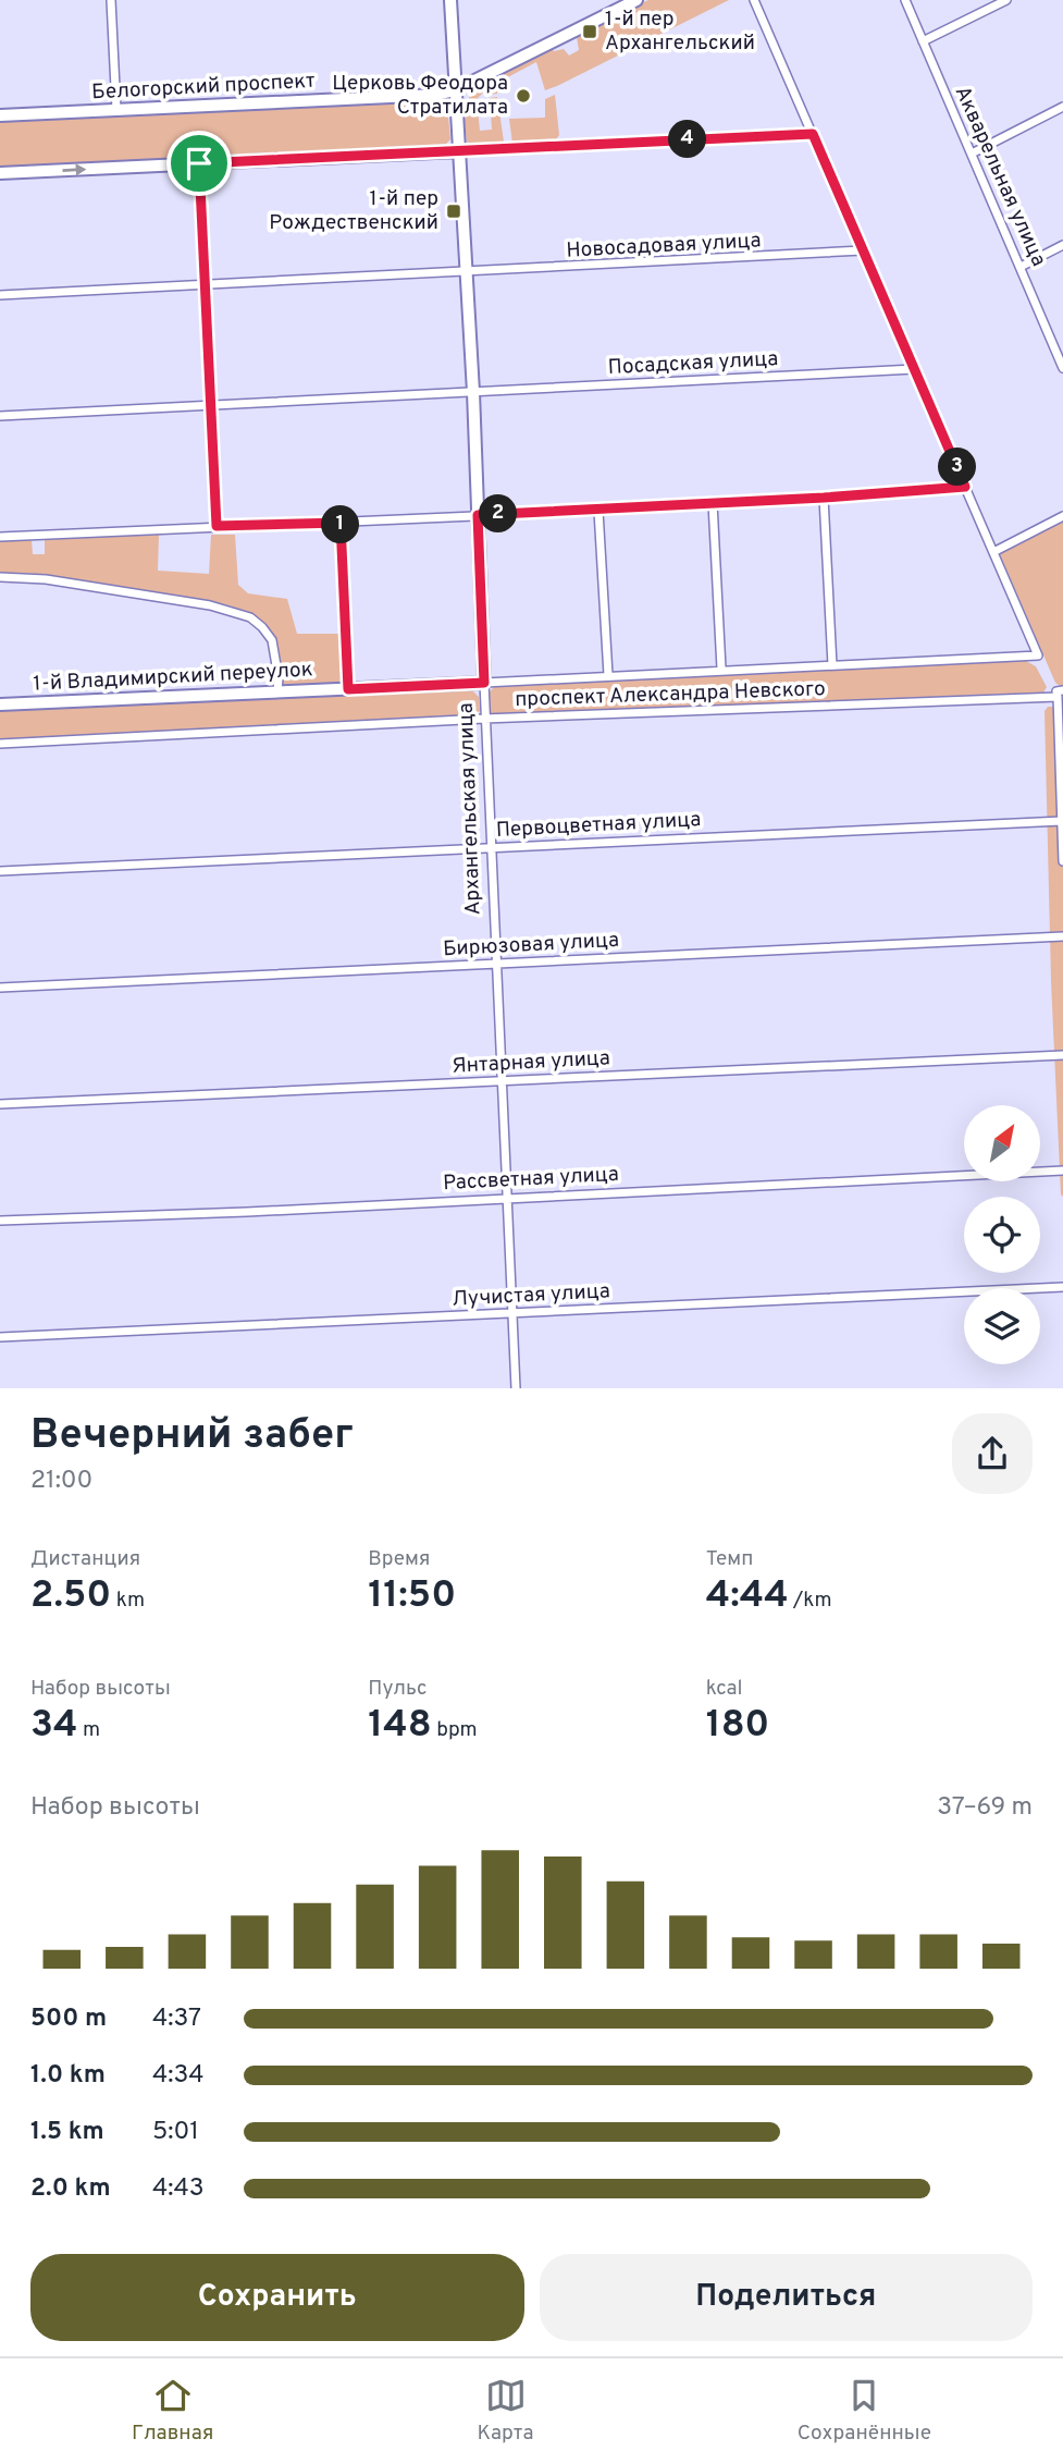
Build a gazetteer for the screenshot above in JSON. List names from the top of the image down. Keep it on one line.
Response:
{"streets":{"street":["Белогорский проспект","Акварельная улица","Новосадовая улица","Посадская улица","1-й Владимирский переулок","проспект Александра Невского","Архангельская улица","Первоцветная улица","Бирюзовая улица","Янтарная улица","Рассветная улица","Лучистая улица"]},"crossings":[["Белогорский проспект","Архангельская улица"],["Новосадовая улица","Архангельская улица"],["Посадская улица","Архангельская улица"],["1-й Владимирский переулок","проспект Александра Невского"],["1-й Владимирский переулок","Архангельская улица"],["проспект Александра Невского","Архангельская улица"],["Архангельская улица","Первоцветная улица"],["Архангельская улица","Бирюзовая улица"],["Архангельская улица","Янтарная улица"],["Архангельская улица","Рассветная улица"],["Архангельская улица","Лучистая улица"]],"places":{"transit":["1-й пер Архангельский","1-й пер Рождественский"],"other":["Церковь Феодора Стратилата"]},"north":"top right","page":{"pins":["4","3","2","1"],"heading":["Вечерний забег","21:00"],"stats":[["Дистанция","2.50 km"],["Время","11:50"],["Темп","4:44 /km"],["Набор высоты","34 m"],["Пульс","148 bpm"],["kcal","180"]],"chart":["Набор высоты","37–69 m"],"list":[{"name":"500 m","note":"4:37"},{"name":"1.0 km","note":"4:34"},{"name":"1.5 km","note":"5:01"},{"name":"2.0 km","note":"4:43"}],"buttons":["Сохранить","Поделиться"],"tabs":["Главная","Карта","Сохранённые"]}}
